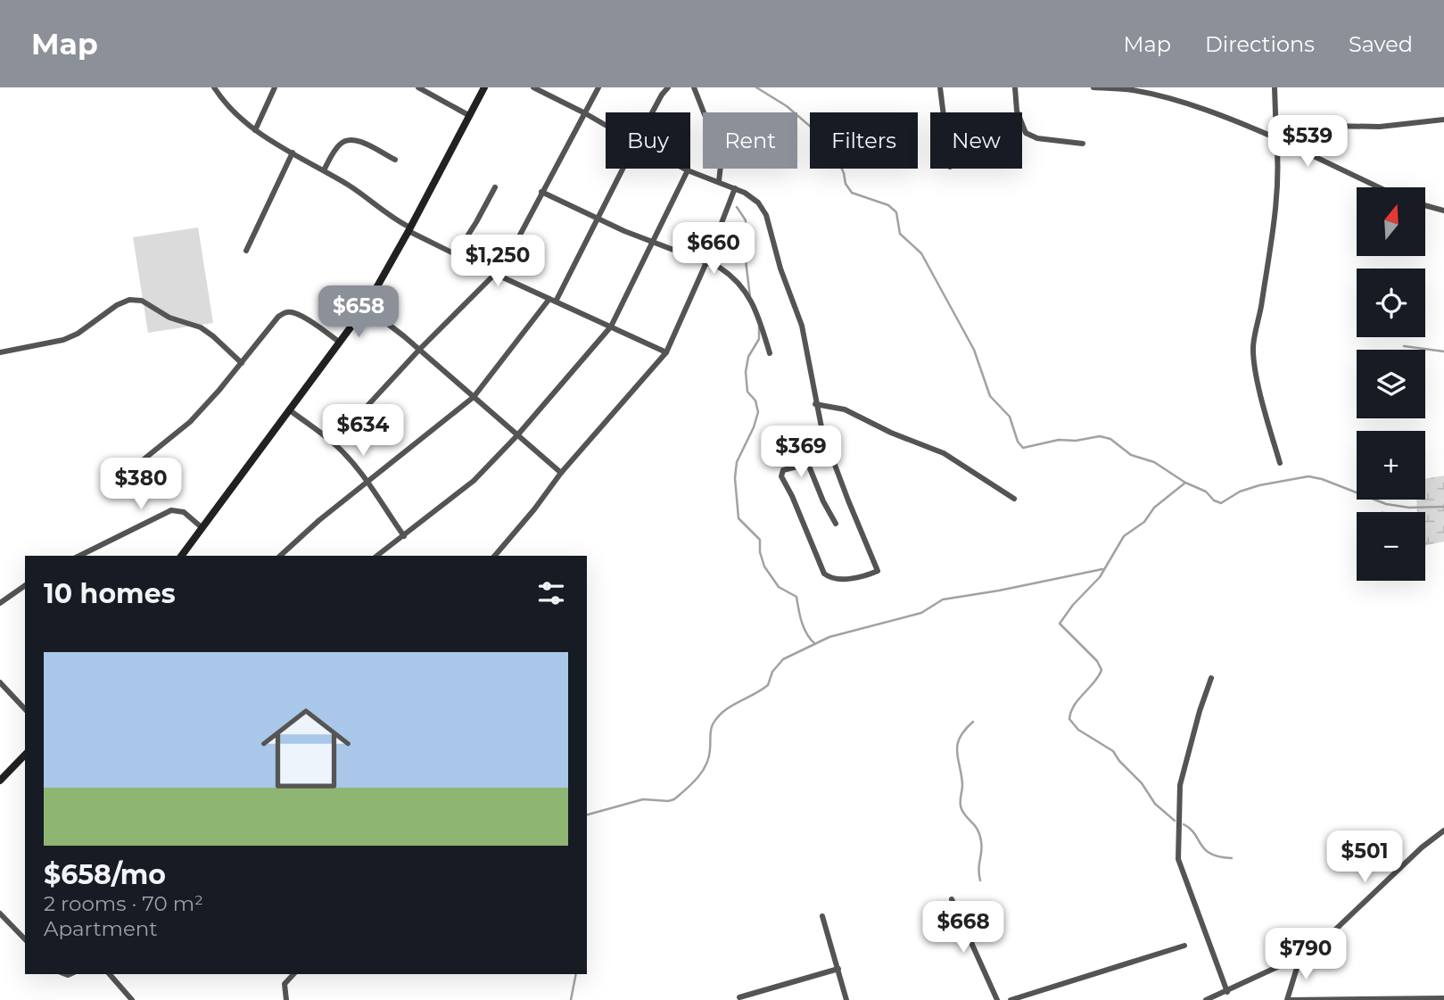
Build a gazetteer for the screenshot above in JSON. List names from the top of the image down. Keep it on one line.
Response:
{"north":"top","page":{"header":"Map","nav":["Map","Directions","Saved"],"chip":["Buy","Rent","Filters","New"],"price":["$539","$660","$1,250","$658","$634","$369","$380","$501","$668","$790"],"map_buttons":["+","−"],"heading":"10 homes","list":[{"name":"$658/mo","note":"2 rooms · 70 m² · Apartment"}]}}
